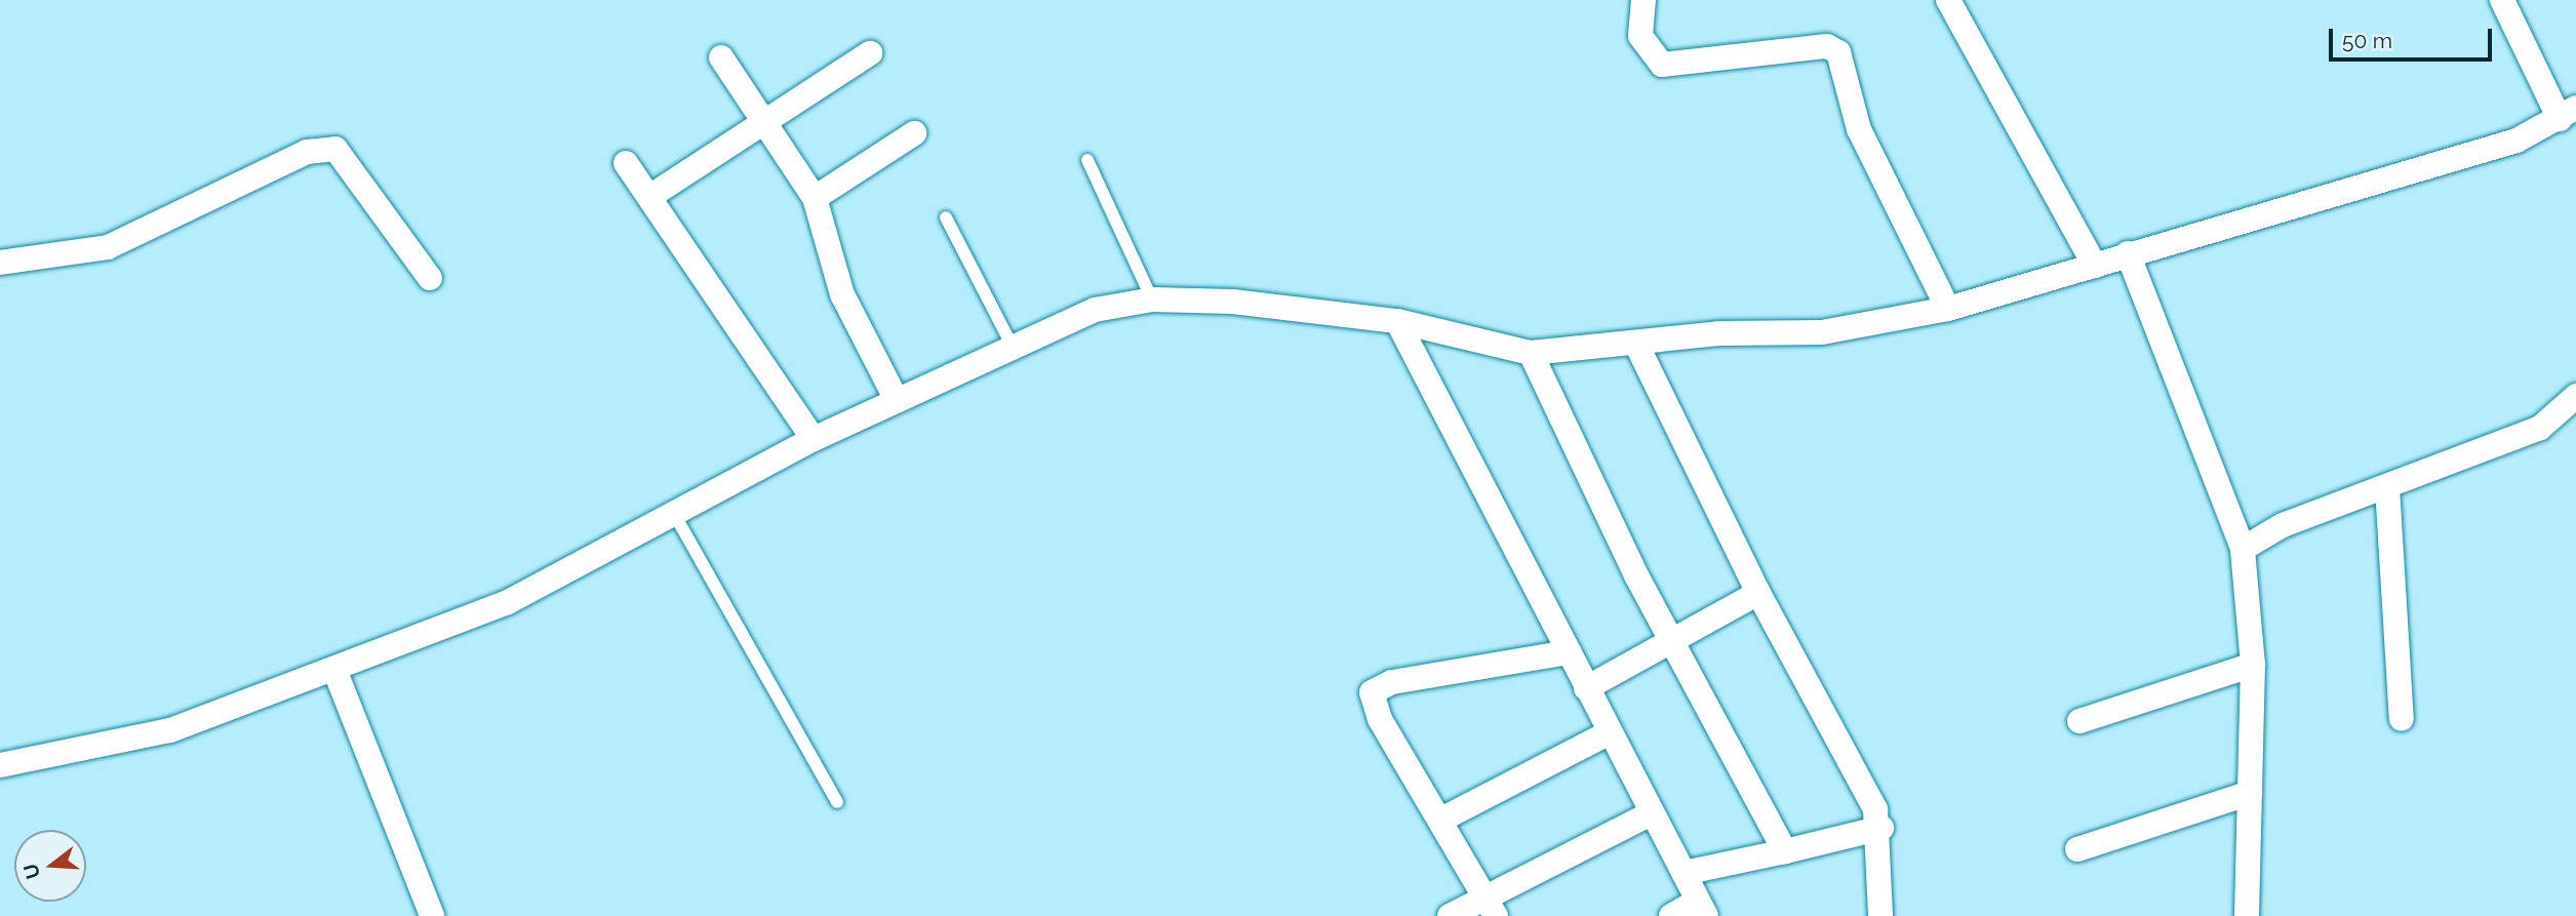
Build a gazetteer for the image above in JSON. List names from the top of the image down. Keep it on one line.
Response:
{"scale_bar":"50 m","north":"left"}
